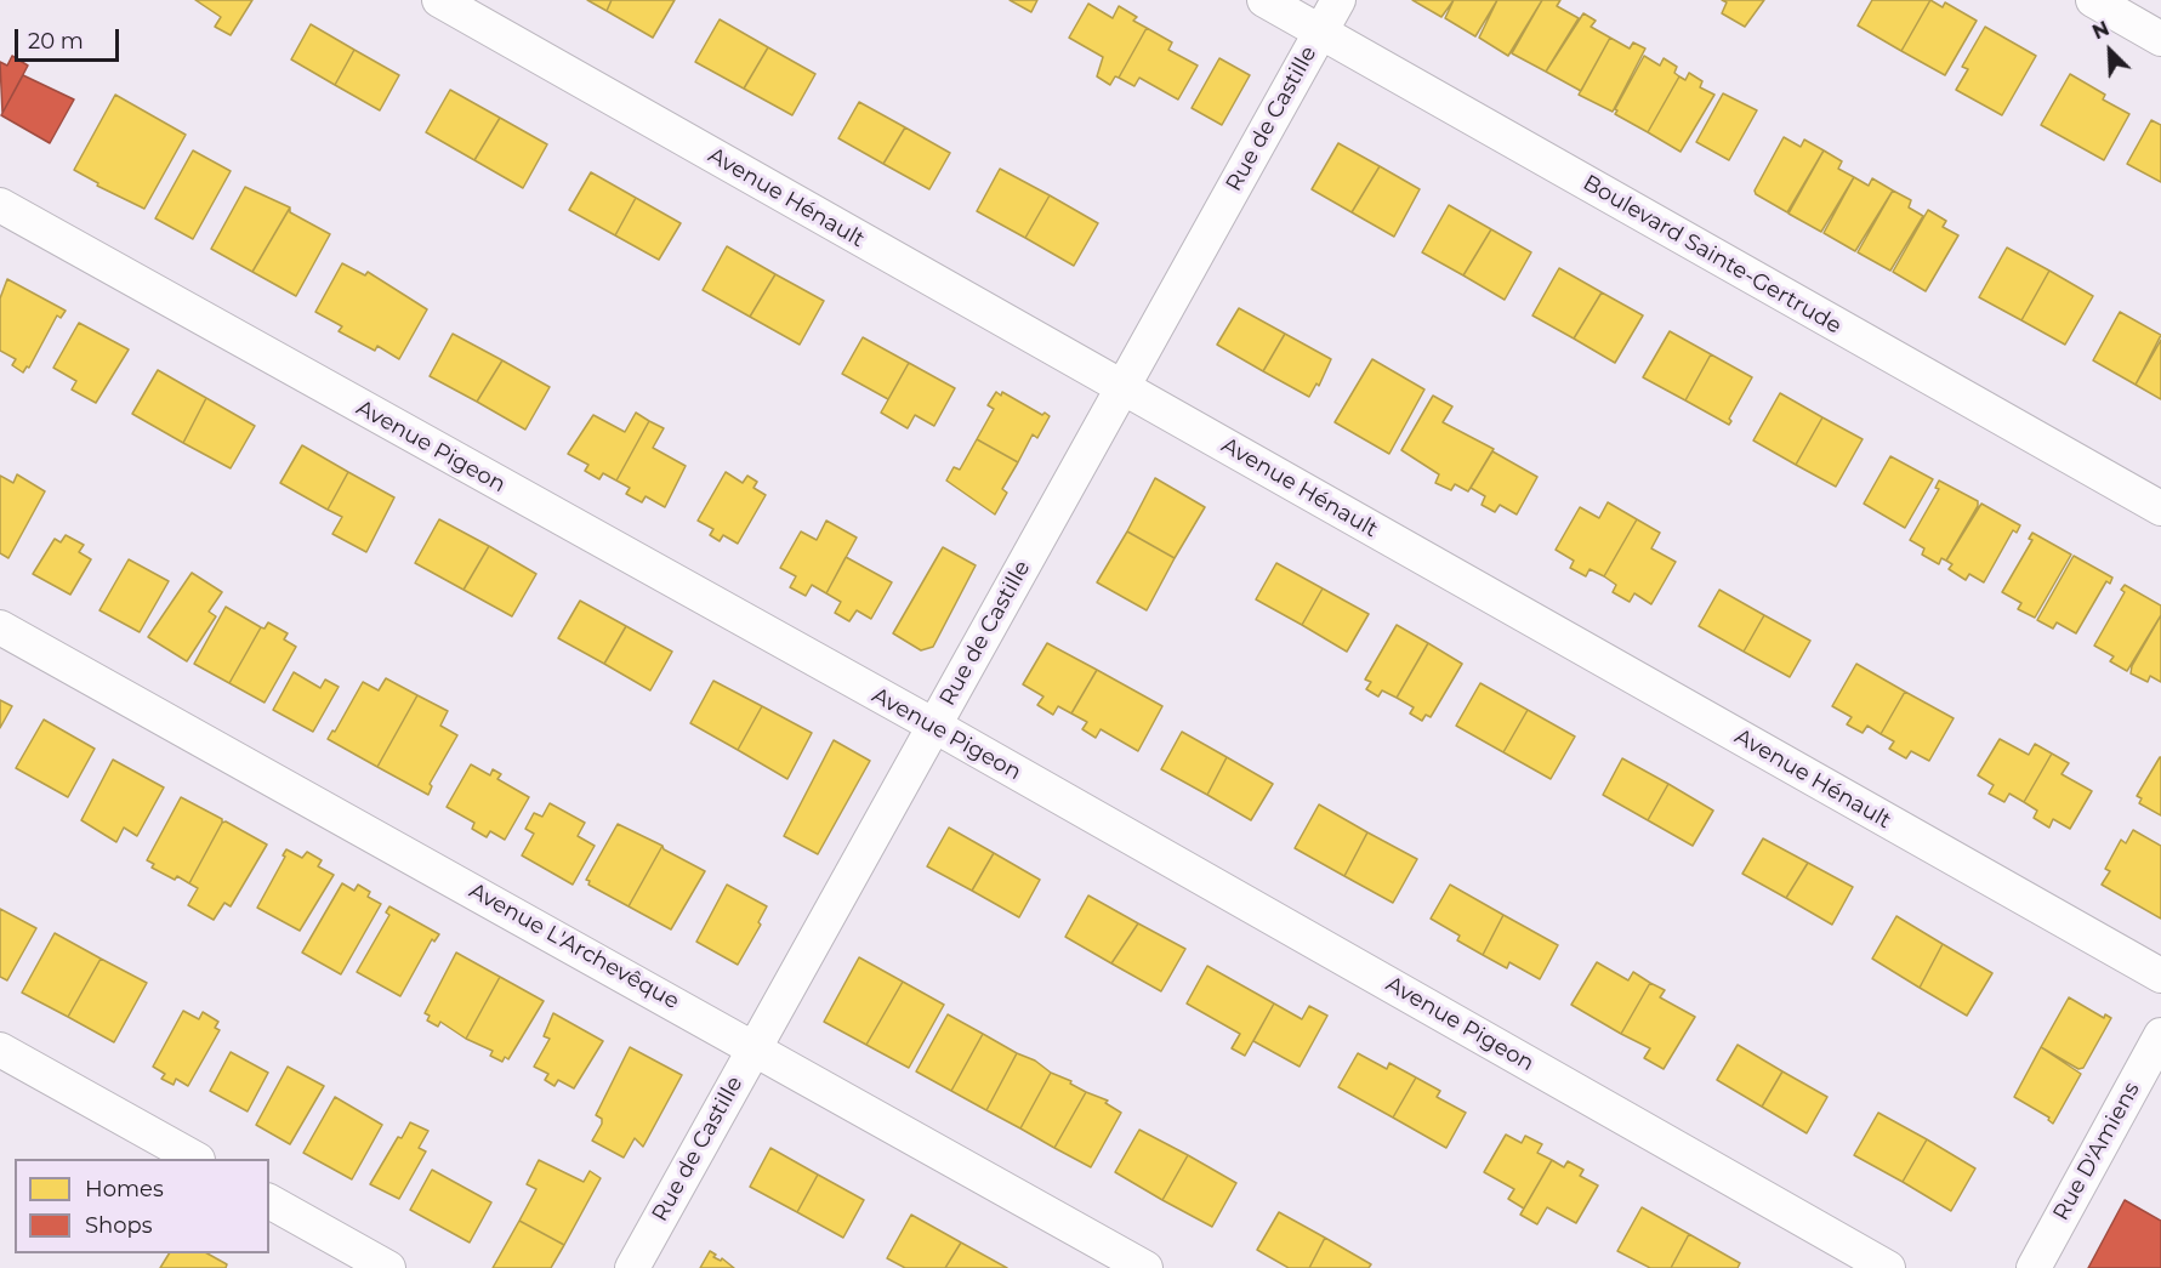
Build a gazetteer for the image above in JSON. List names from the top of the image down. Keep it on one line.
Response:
{"streets":{"street":["Rue de Castille","Avenue Hénault","Boulevard Sainte-Gertrude","Avenue Pigeon","Avenue L'Archevêque","Rue D'Amiens"]},"crossings":[["Rue de Castille","Avenue Hénault"],["Rue de Castille","Boulevard Sainte-Gertrude"],["Rue de Castille","Avenue Pigeon"],["Rue de Castille","Avenue L'Archevêque"]],"legend":["Homes","Shops"],"scale_bar":"20 m","north":"top left"}
